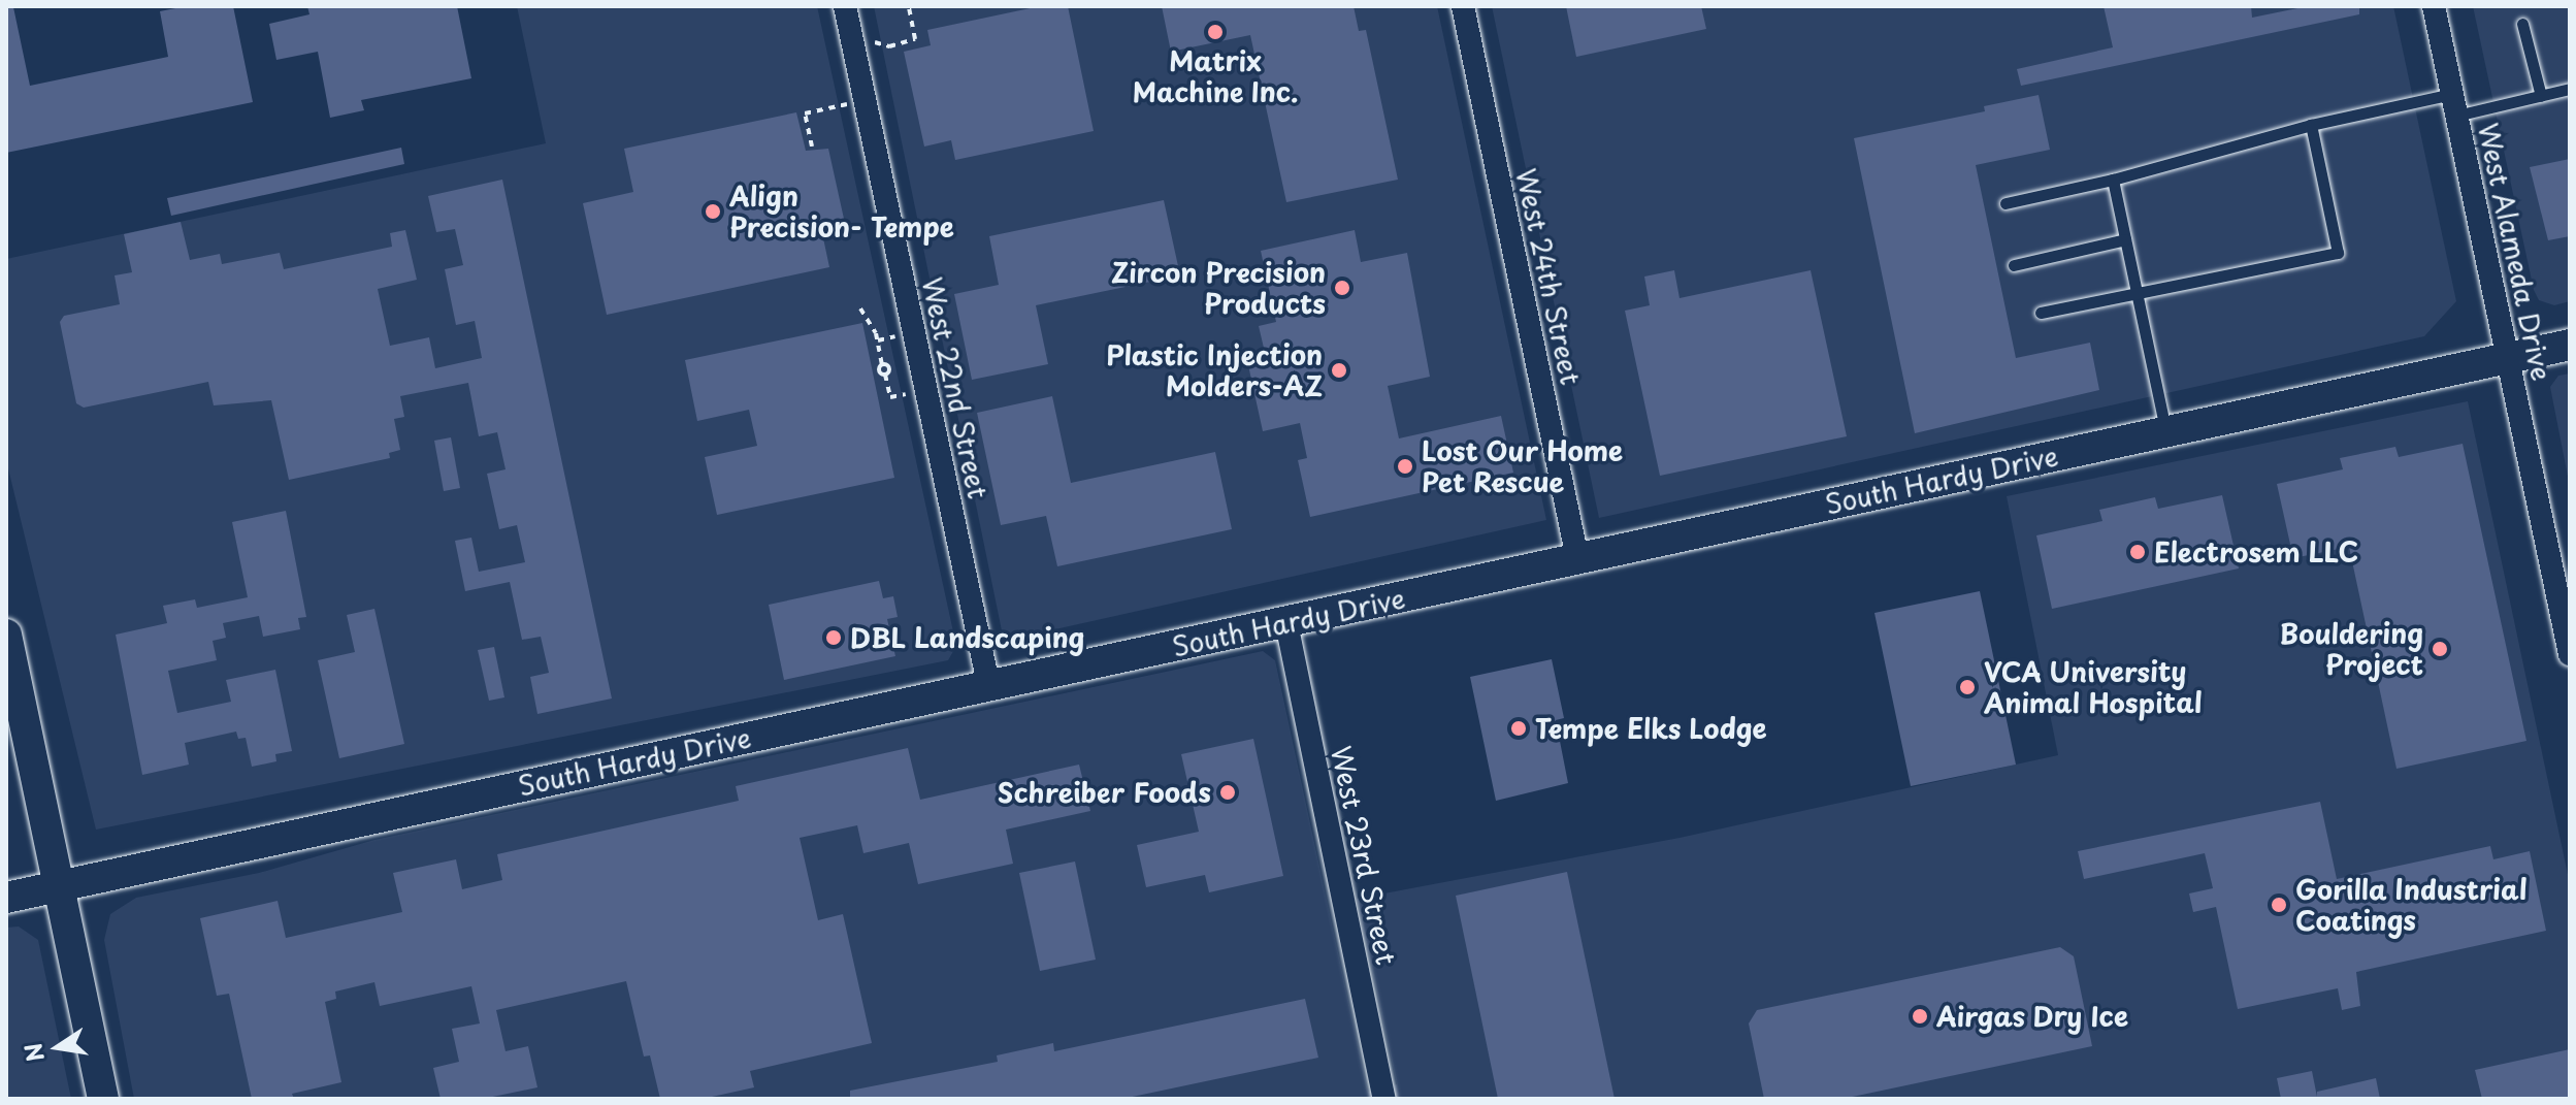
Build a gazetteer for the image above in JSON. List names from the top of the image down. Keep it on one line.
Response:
{"streets":{"street":["West Alameda Drive","West 24th Street","West 22nd Street","South Hardy Drive","West 23rd Street"]},"crossings":[["West Alameda Drive","South Hardy Drive"],["West 24th Street","South Hardy Drive"],["West 22nd Street","South Hardy Drive"],["South Hardy Drive","West 23rd Street"]],"places":["Matrix Machine Inc.","Align Precision- Tempe","Zircon Precision Products","Plastic Injection Molders-AZ","Lost Our Home Pet Rescue","Electrosem LLC","DBL Landscaping","Bouldering Project","VCA University Animal Hospital","Tempe Elks Lodge","Schreiber Foods","Gorilla Industrial Coatings","Airgas Dry Ice"],"north":"left"}
